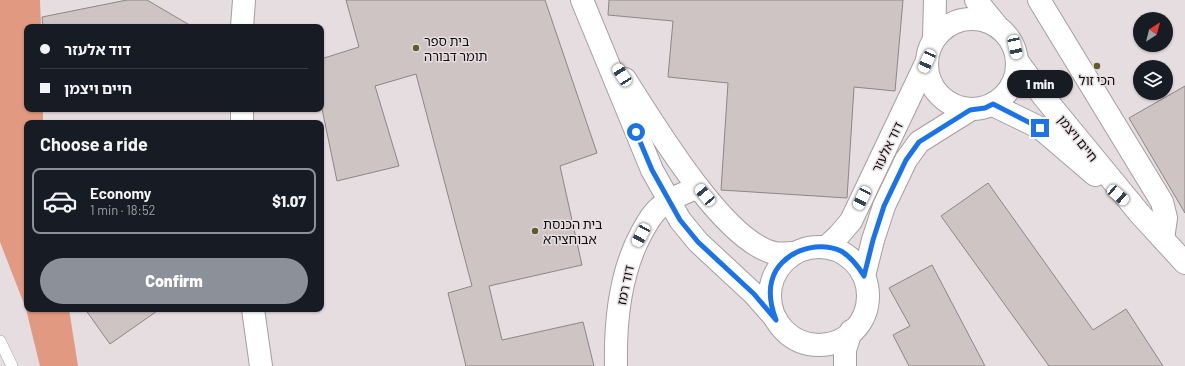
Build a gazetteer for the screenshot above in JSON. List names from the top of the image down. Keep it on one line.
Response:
{"streets":{"street":["חיים ויצמן","דוד אלעזר","דוד רמז"]},"crossings":[["חיים ויצמן","דוד אלעזר"]],"places":["בית ספר תומר דבורה","הכי זול","בית הכנסת אבוחצירא"],"north":"top right","page":{"banner":["דוד אלעזר","חיים ויצמן"],"bubble":"1 min","heading":"Choose a ride","list":[{"name":"Economy","note":"1 min · 18:52","value":"$1.07"}],"buttons":"Confirm"}}
